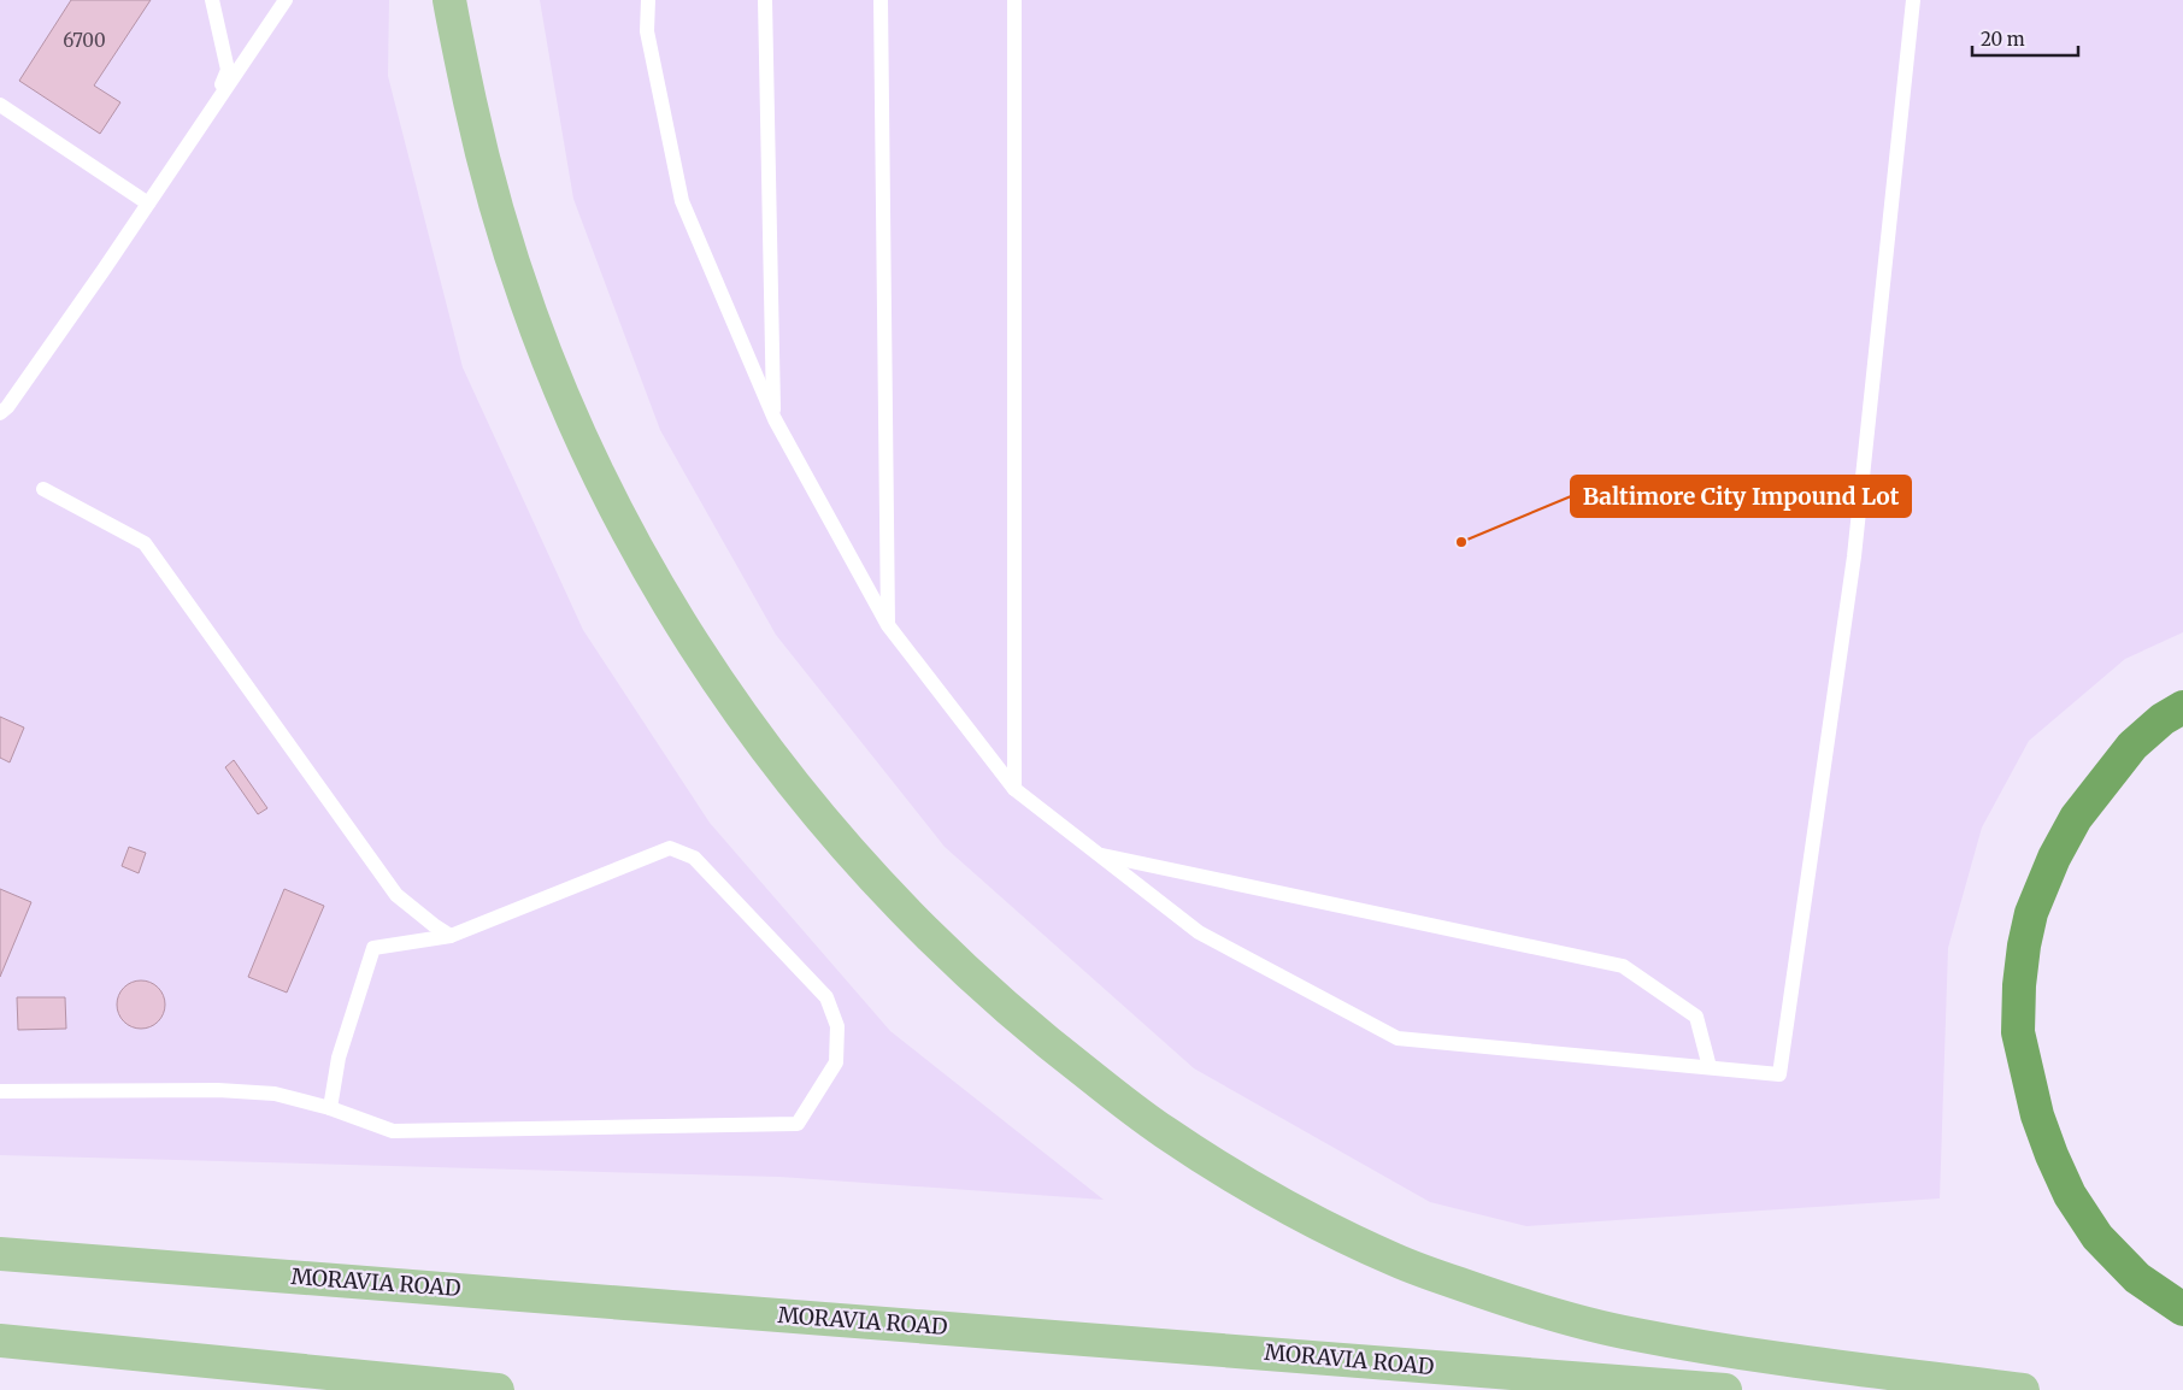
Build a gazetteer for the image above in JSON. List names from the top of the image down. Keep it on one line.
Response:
{"streets":{"main road":["MORAVIA ROAD"]},"places":["Baltimore City Impound Lot"],"house_numbers":["6700"],"scale_bar":"20 m"}
